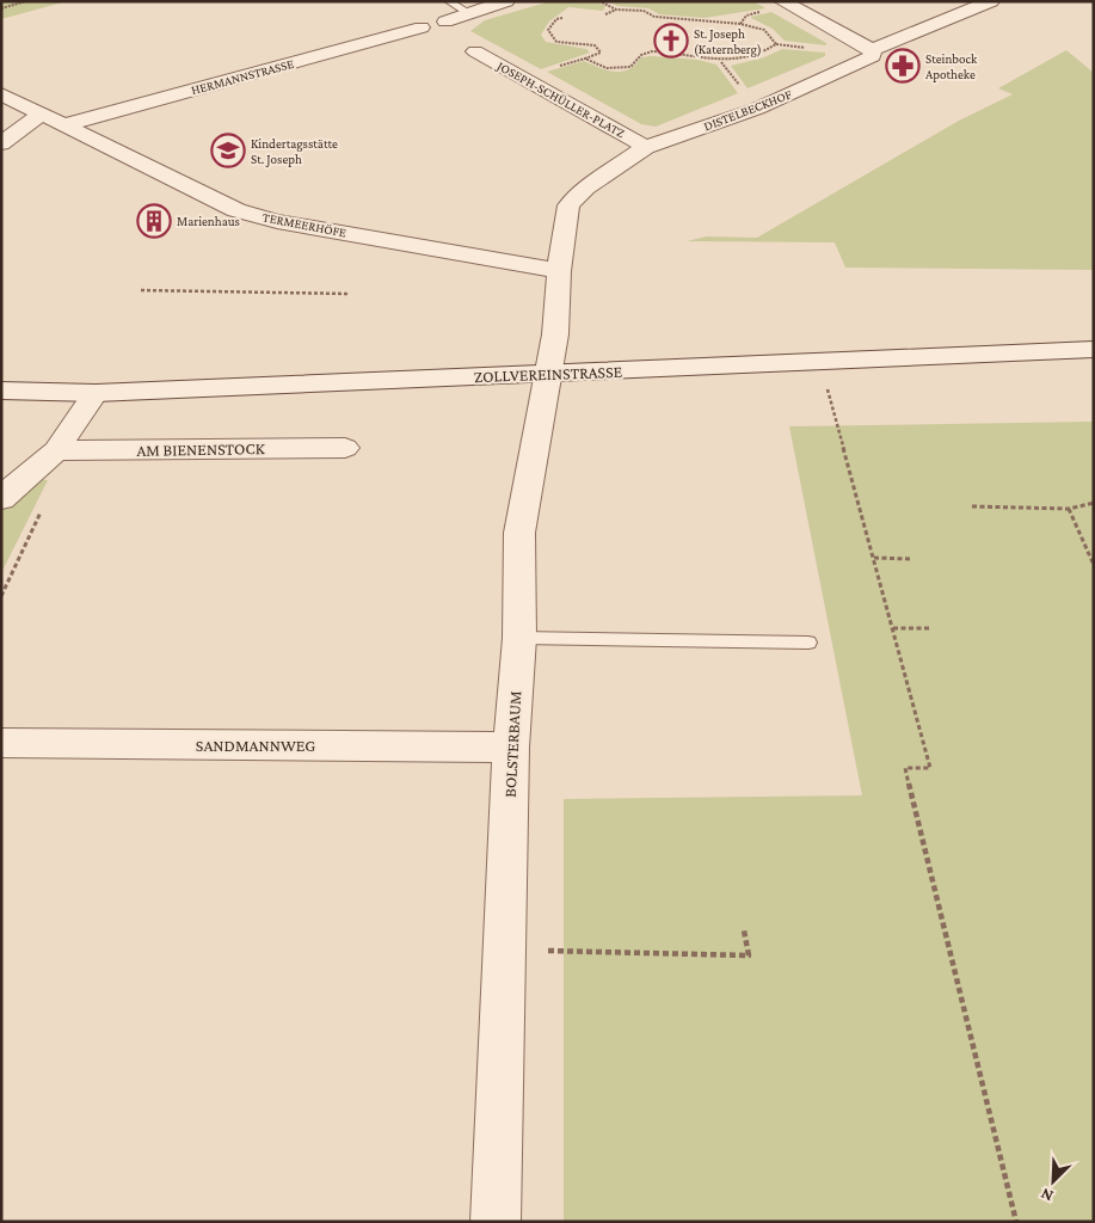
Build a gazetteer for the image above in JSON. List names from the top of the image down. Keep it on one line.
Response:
{"streets":{"street":["HERMANNSTRASSE","JOSEPH-SCHÜLLER-PLATZ","DISTELBECKHOF","TERMEERHÖFE","ZOLLVEREINSTRASSE","AM BIENENSTOCK","BOLSTERBAUM","SANDMANNWEG"]},"crossings":[["HERMANNSTRASSE","TERMEERHÖFE"],["JOSEPH-SCHÜLLER-PLATZ","DISTELBECKHOF"],["DISTELBECKHOF","TERMEERHÖFE"],["DISTELBECKHOF","BOLSTERBAUM"],["TERMEERHÖFE","BOLSTERBAUM"],["ZOLLVEREINSTRASSE","BOLSTERBAUM"],["BOLSTERBAUM","SANDMANNWEG"]],"places":{"church":["St. Joseph (Katernberg)"],"pharmacy":["Steinbock Apotheke"],"school or university":["Kindertagsstätte St. Joseph"],"building":["Marienhaus"]},"north":"bottom left"}
